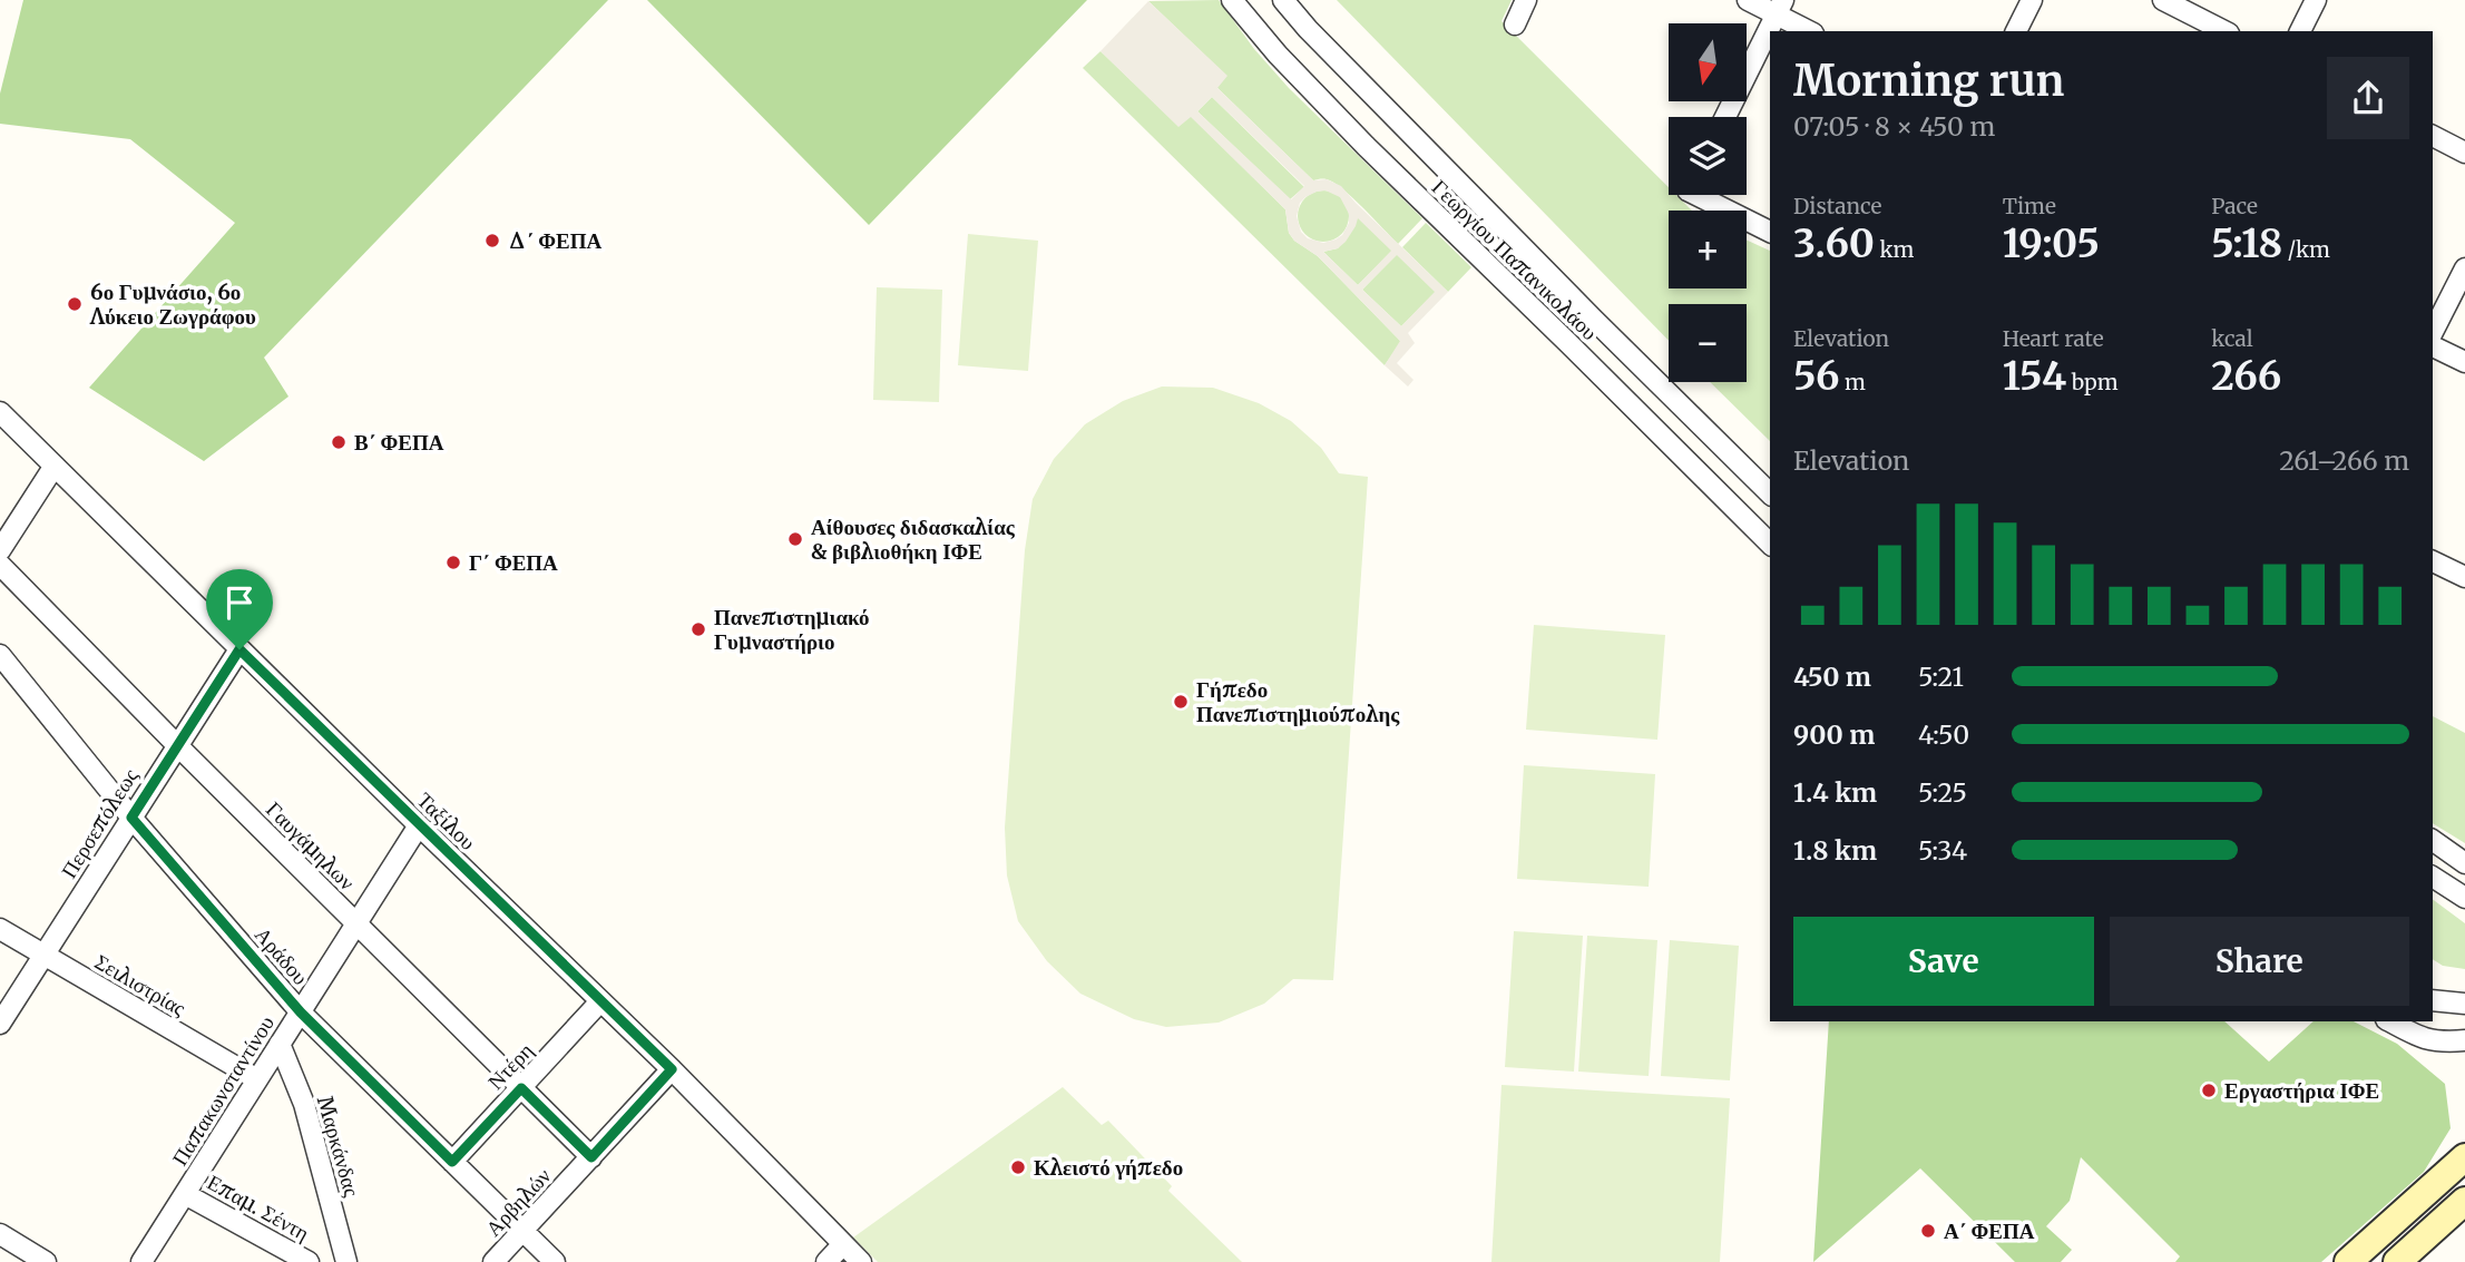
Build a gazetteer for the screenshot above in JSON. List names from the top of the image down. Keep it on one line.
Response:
{"streets":{"street":["Γεωργίου Παπανικολάου","Ταξίλου","Περσεπόλεως","Γαυγάμηλων","Αράδου","Σειλιστρίας","Ντέρη","Παπακωνσταντίνου","Μαρκάνδας","Αρβηλών","Επαμ. Σέντη"]},"crossings":[["Ταξίλου","Περσεπόλεως"],["Ταξίλου","Ντέρη"],["Ταξίλου","Παπακωνσταντίνου"],["Ταξίλου","Αρβηλών"],["Περσεπόλεως","Γαυγάμηλων"],["Περσεπόλεως","Αράδου"],["Περσεπόλεως","Σειλιστρίας"],["Γαυγάμηλων","Ντέρη"],["Γαυγάμηλων","Παπακωνσταντίνου"],["Γαυγάμηλων","Αρβηλών"],["Αράδου","Ντέρη"],["Αράδου","Παπακωνσταντίνου"],["Αράδου","Αρβηλών"],["Σειλιστρίας","Παπακωνσταντίνου"],["Παπακωνσταντίνου","Μαρκάνδας"],["Παπακωνσταντίνου","Επαμ. Σέντη"]],"places":["Δ΄ ΦΕΠΑ","6ο Γυμνάσιο, 6ο Λύκειο Ζωγράφου","Β΄ ΦΕΠΑ","Αίθουσες διδασκαλίας & βιβλιοθήκη ΙΦΕ","Γ΄ ΦΕΠΑ","Πανεπιστημιακό Γυμναστήριο","Γήπεδο Πανεπιστημιούπολης","Εργαστήρια ΙΦΕ","Κλειστό γήπεδο","Α΄ ΦΕΠΑ"],"north":"bottom","page":{"map_buttons":["+","−"],"heading":["Morning run","07:05 · 8 × 450 m"],"stats":[["Distance","3.60 km"],["Time","19:05"],["Pace","5:18 /km"],["Elevation","56 m"],["Heart rate","154 bpm"],["kcal","266"]],"chart":["Elevation","261–266 m"],"list":[{"name":"450 m","note":"5:21"},{"name":"900 m","note":"4:50"},{"name":"1.4 km","note":"5:25"},{"name":"1.8 km","note":"5:34"}],"buttons":["Save","Share"]}}
